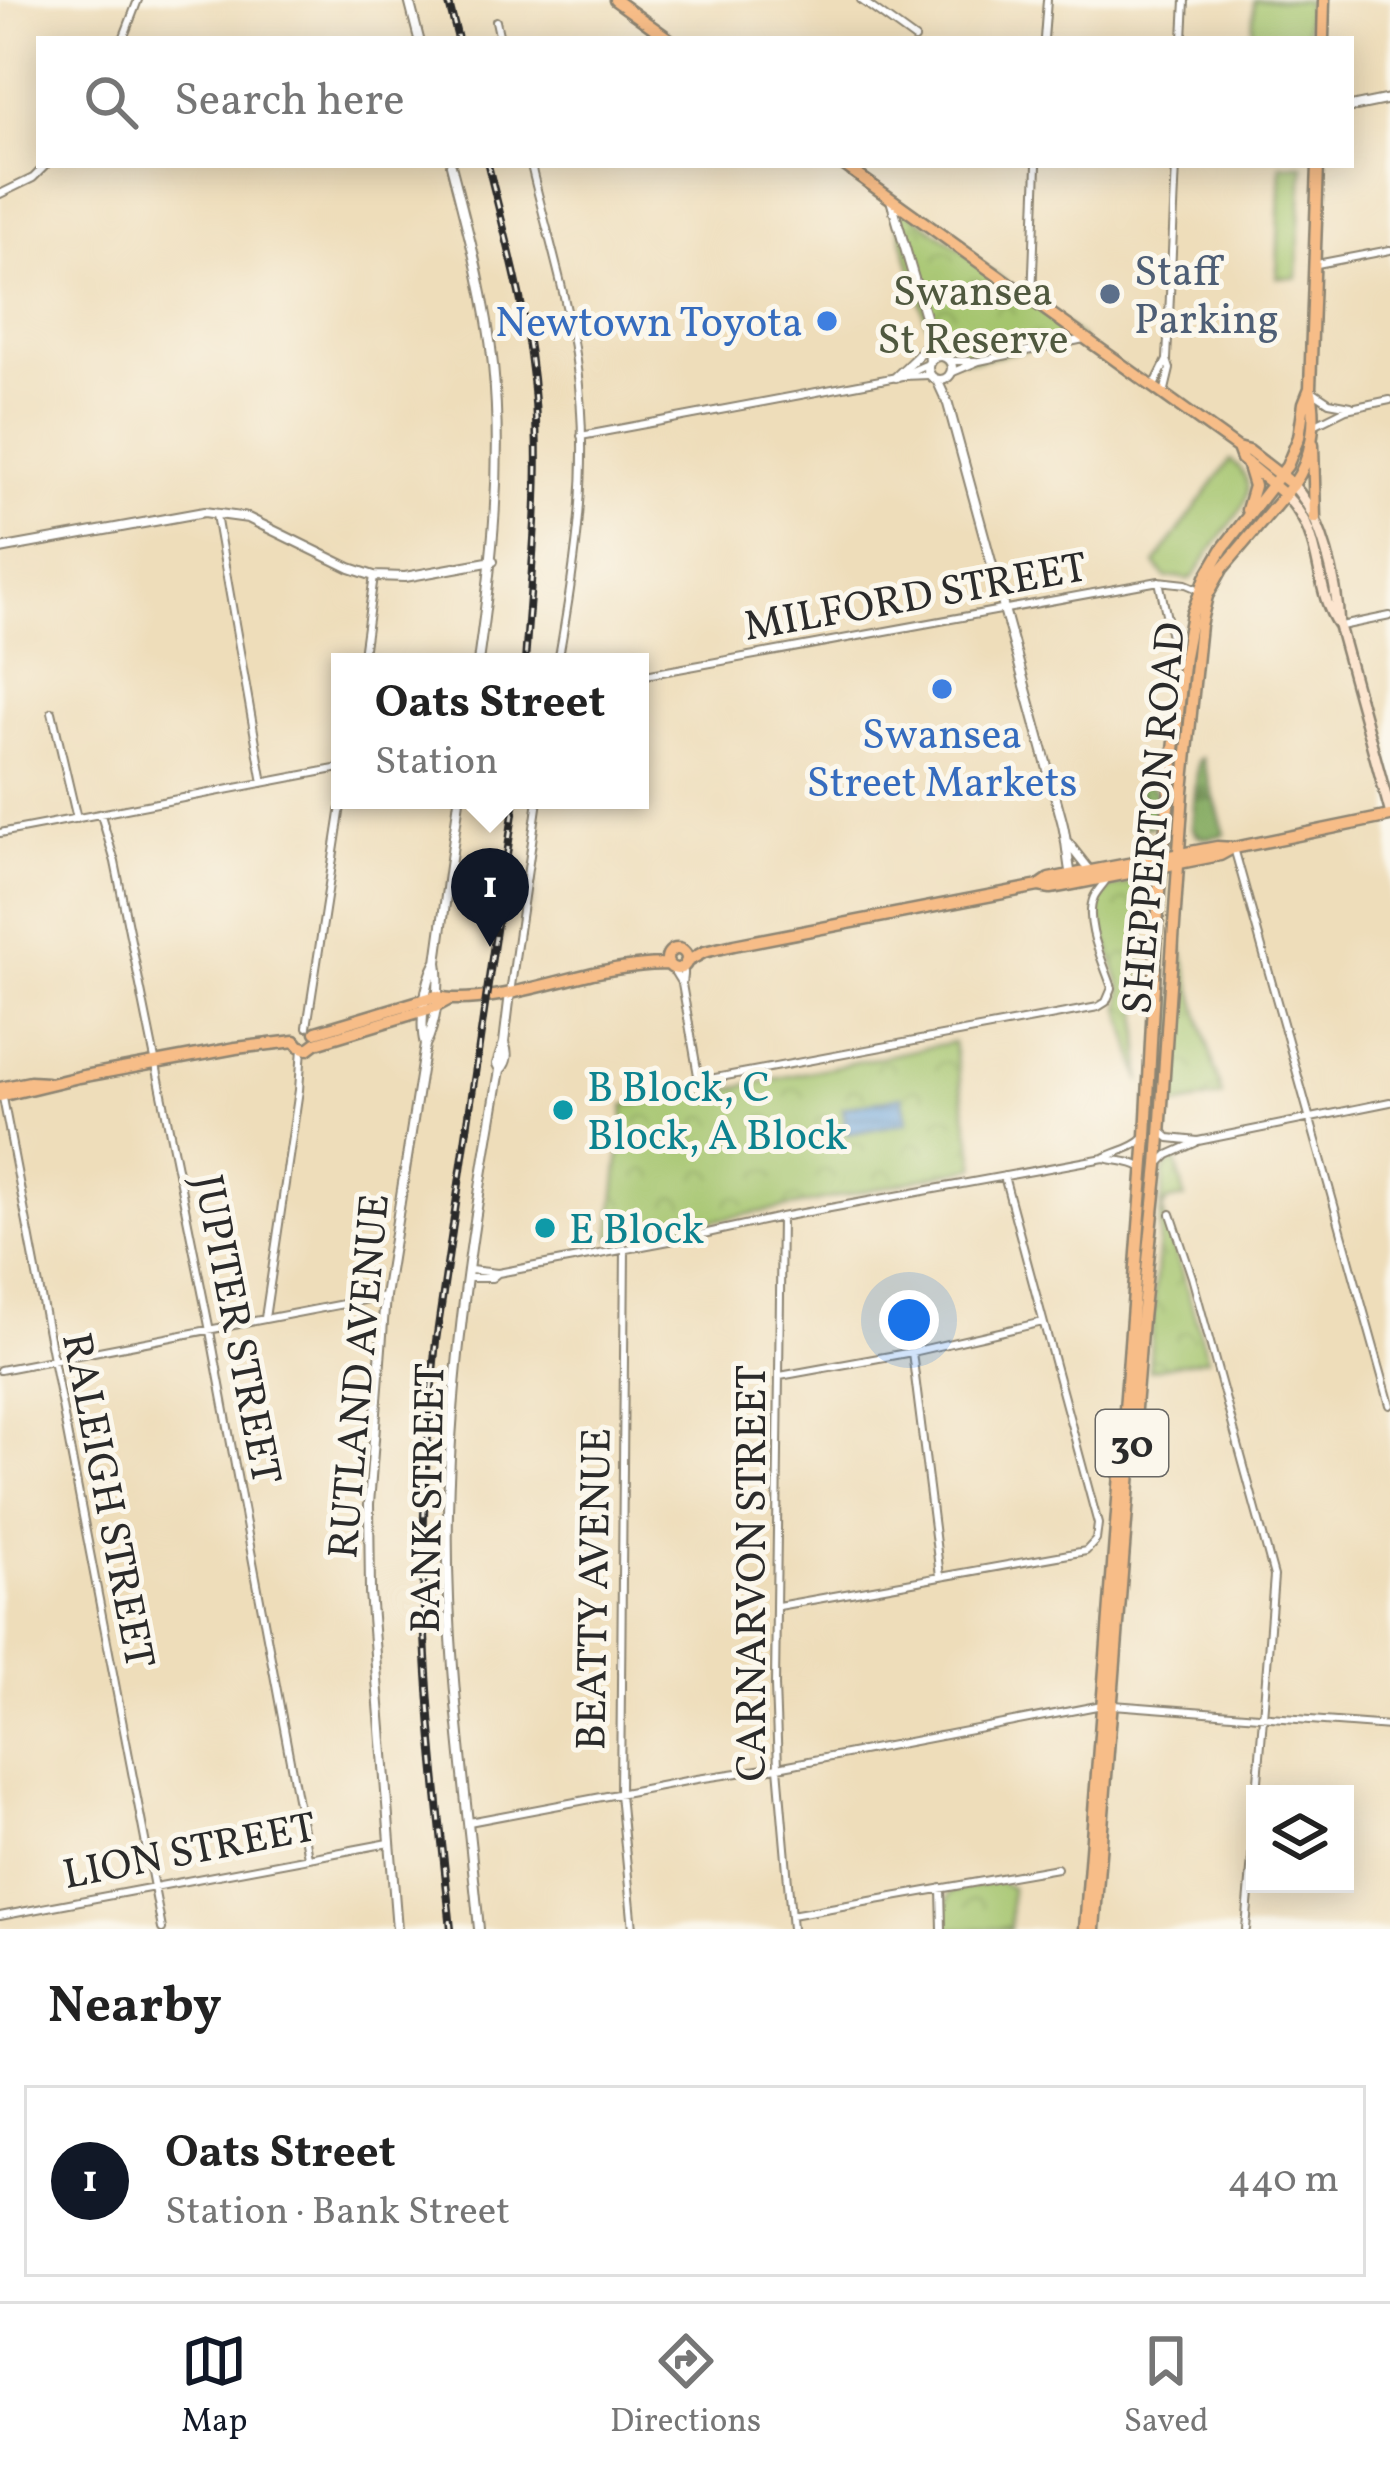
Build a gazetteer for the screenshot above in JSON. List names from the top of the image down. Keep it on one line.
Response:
{"streets":{"main road":["SHEPPERTON ROAD","30"],"street":["MILFORD STREET","JUPITER STREET","RUTLAND AVENUE","BANK STREET","RALEIGH STREET","CARNARVON STREET","BEATTY AVENUE","LION STREET"]},"crossings":[["MILFORD STREET","SHEPPERTON ROAD"],["SHEPPERTON ROAD","30"],["JUPITER STREET","LION STREET"],["RUTLAND AVENUE","LION STREET"],["RALEIGH STREET","LION STREET"]],"parks":["Swansea St Reserve"],"places":["Staff Parking","Newtown Toyota","Swansea Street Markets","B Block, C Block, A Block","E Block"],"page":{"search":"Search here","popup":["Oats Street","Station"],"pins":"1","heading":"Nearby","list":[{"mark":"1","name":"Oats Street","note":"Station · Bank Street","value":"440 m"}],"nav":["Map","Directions","Saved"]}}
